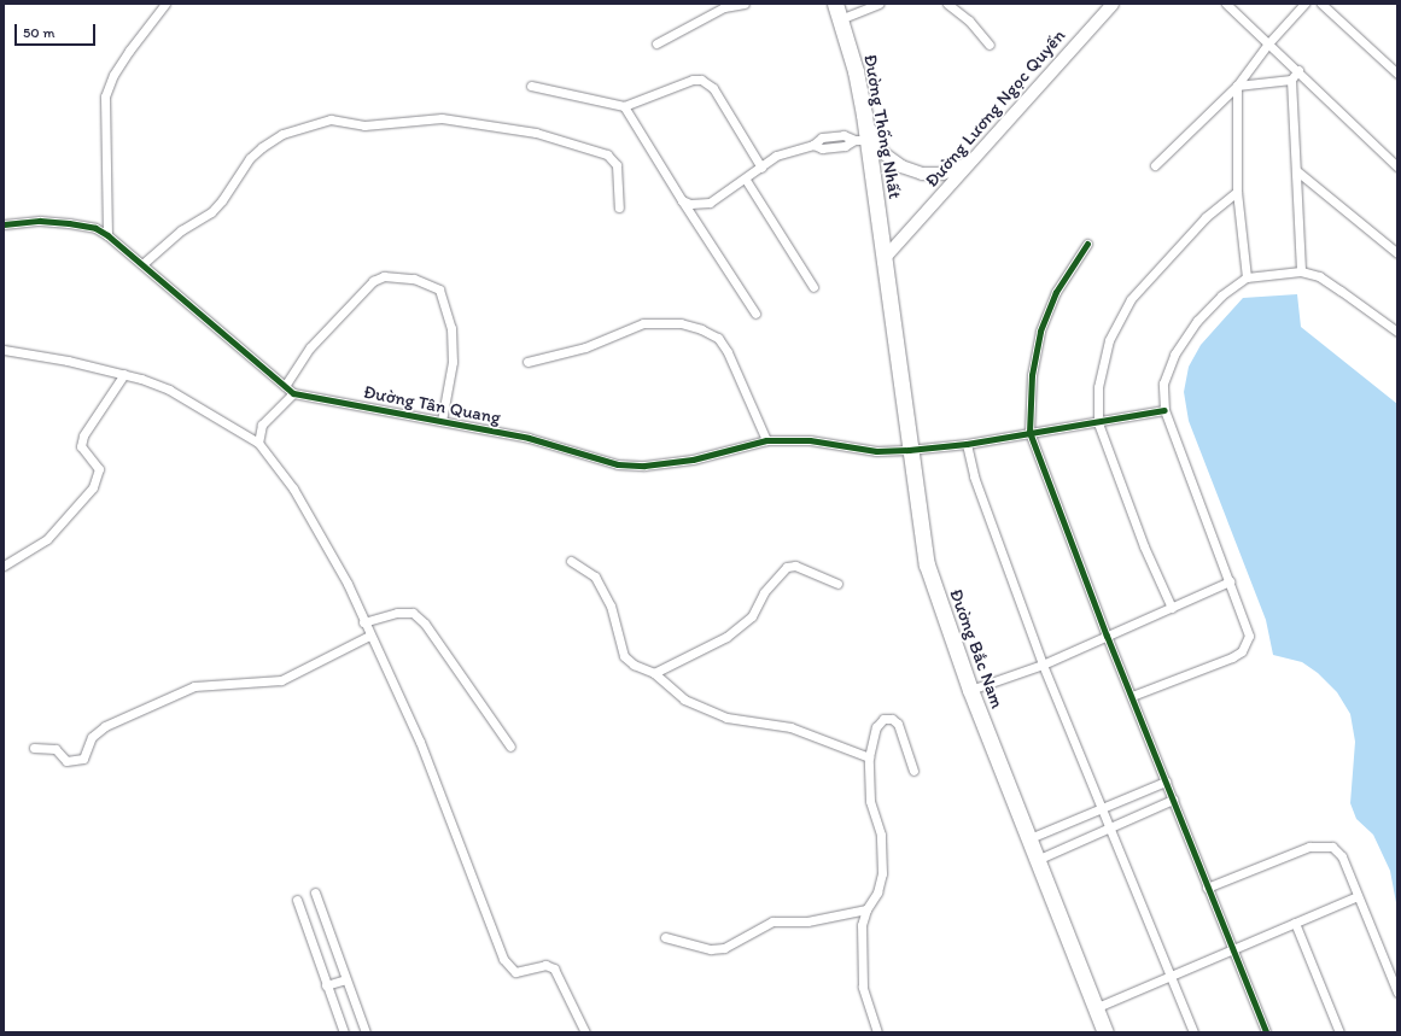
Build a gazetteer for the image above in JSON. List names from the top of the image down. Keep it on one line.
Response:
{"streets":{"highway":["Đường Thống Nhất","Đường Bắc Nam"],"main road":["Đường Lương Ngọc Quyến"],"street":["Đường Tân Quang"]},"crossings":[["Đường Lương Ngọc Quyến","Đường Thống Nhất"],["Đường Lương Ngọc Quyến","Đường Bắc Nam"],["Đường Thống Nhất","Đường Bắc Nam"],["Đường Tân Quang","Đường Bắc Nam"]],"scale_bar":"50 m"}
